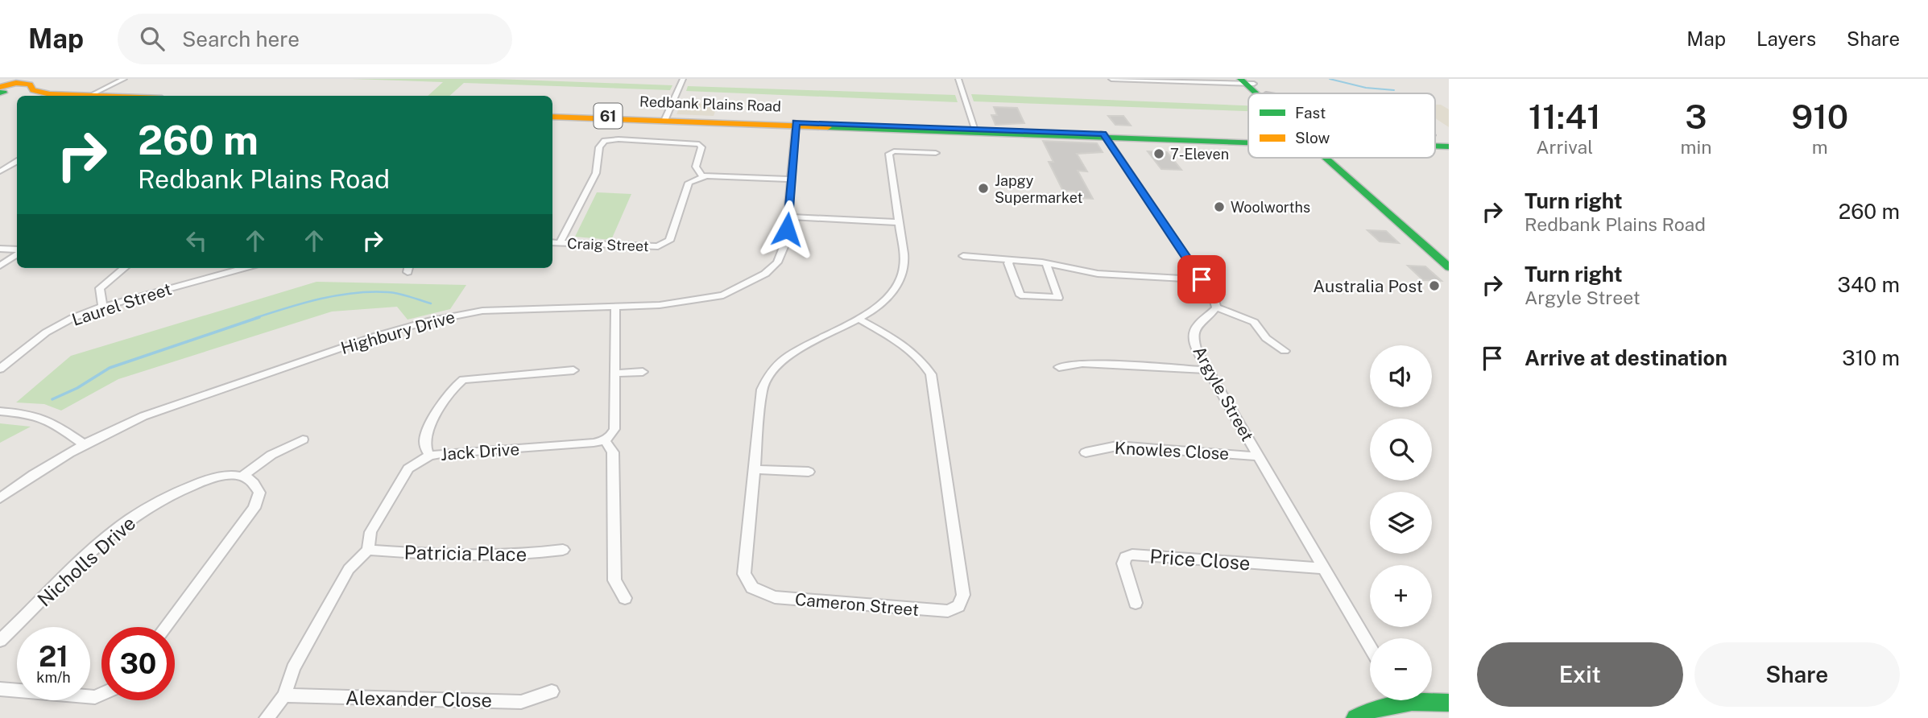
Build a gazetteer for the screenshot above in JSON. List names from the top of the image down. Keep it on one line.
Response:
{"streets":{"main road":["Redbank Plains Road","61"],"street":["Craig Street","Laurel Street","Highbury Drive","Argyle Street","Knowles Close","Jack Drive","Patricia Place","Price Close","Nicholls Drive","Cameron Street","Alexander Close"]},"crossings":[["Redbank Plains Road","Highbury Drive"],["Argyle Street","Knowles Close"],["Argyle Street","Price Close"],["Jack Drive","Patricia Place"],["Jack Drive","Alexander Close"]],"places":["7-Eleven","Japgy Supermarket","Woolworths","Australia Post"],"legend":["Fast","Slow"],"page":{"header":"Map","search":"Search here","nav":["Map","Layers","Share"],"eta":["11:41","Arrival","3","min","910","m"],"turn":["260 m","Redbank Plains Road"],"list":[{"name":"Turn right","note":"Redbank Plains Road","value":"260 m"},{"name":"Turn right","note":"Argyle Street","value":"340 m"},{"name":"Arrive at destination","value":"310 m"}],"map_buttons":["+","−"],"speed":"21 km/h","limit":"30","buttons":["Exit","Share"]}}
